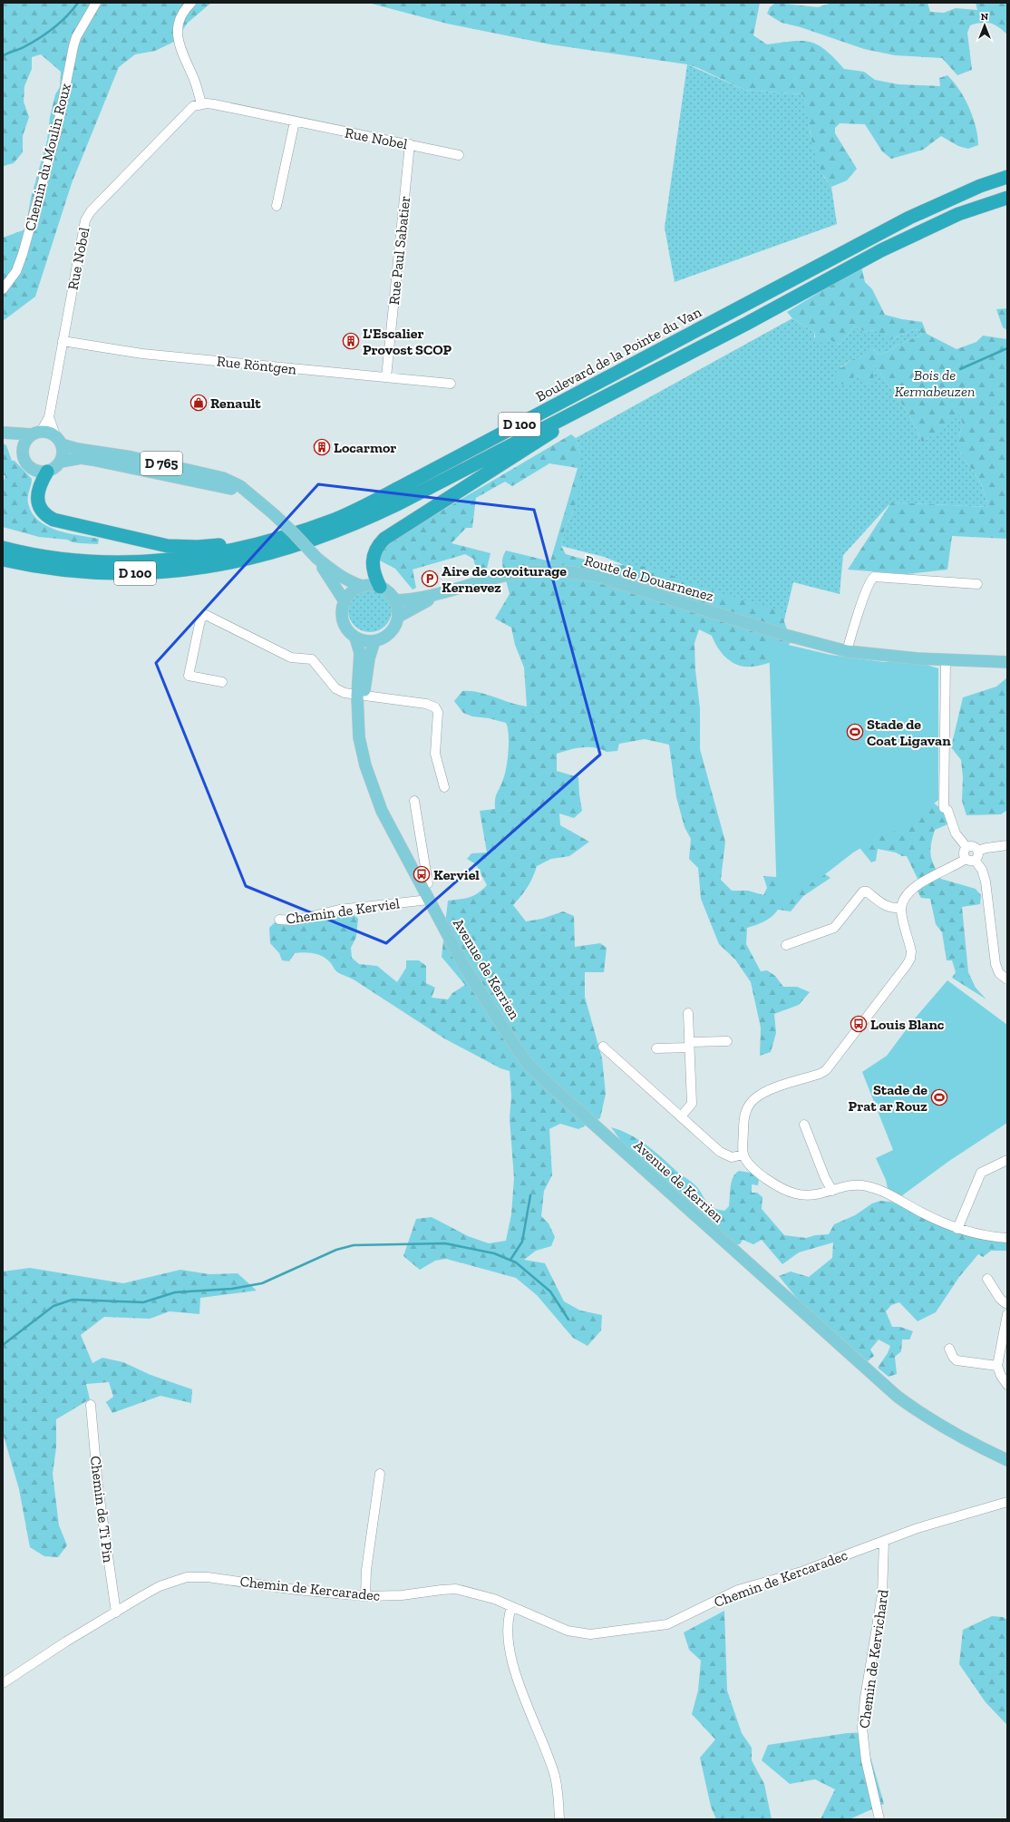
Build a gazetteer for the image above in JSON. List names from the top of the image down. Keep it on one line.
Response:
{"streets":{"highway":["Boulevard de la Pointe du Van","D 100"],"main road":["D 765","Route de Douarnenez","Avenue de Kerrien"],"street":["Rue Nobel","Chemin du Moulin Roux","Rue Paul Sabatier","Rue Röntgen","Chemin de Kerviel","Chemin de Ti Pin","Chemin de Kercaradec","Chemin de Kervichard"]},"crossings":[["Rue Nobel","Rue Paul Sabatier"],["Rue Nobel","Rue Röntgen"],["Rue Nobel","D 765"],["Rue Paul Sabatier","Rue Röntgen"],["D 765","Route de Douarnenez"],["D 765","Avenue de Kerrien"],["Route de Douarnenez","Avenue de Kerrien"],["Chemin de Kerviel","Avenue de Kerrien"],["Chemin de Ti Pin","Chemin de Kercaradec"],["Chemin de Kercaradec","Chemin de Kervichard"]],"parks":["Bois de Kermabeuzen"],"places":{"building":["L'Escalier Provost SCOP","Locarmor"],"shop":["Renault"],"parking":["Aire de covoiturage Kernevez"],"sports":["Stade de Coat Ligavan","Stade de Prat ar Rouz"],"bus stop":["Kerviel","Louis Blanc"]},"north":"top"}
